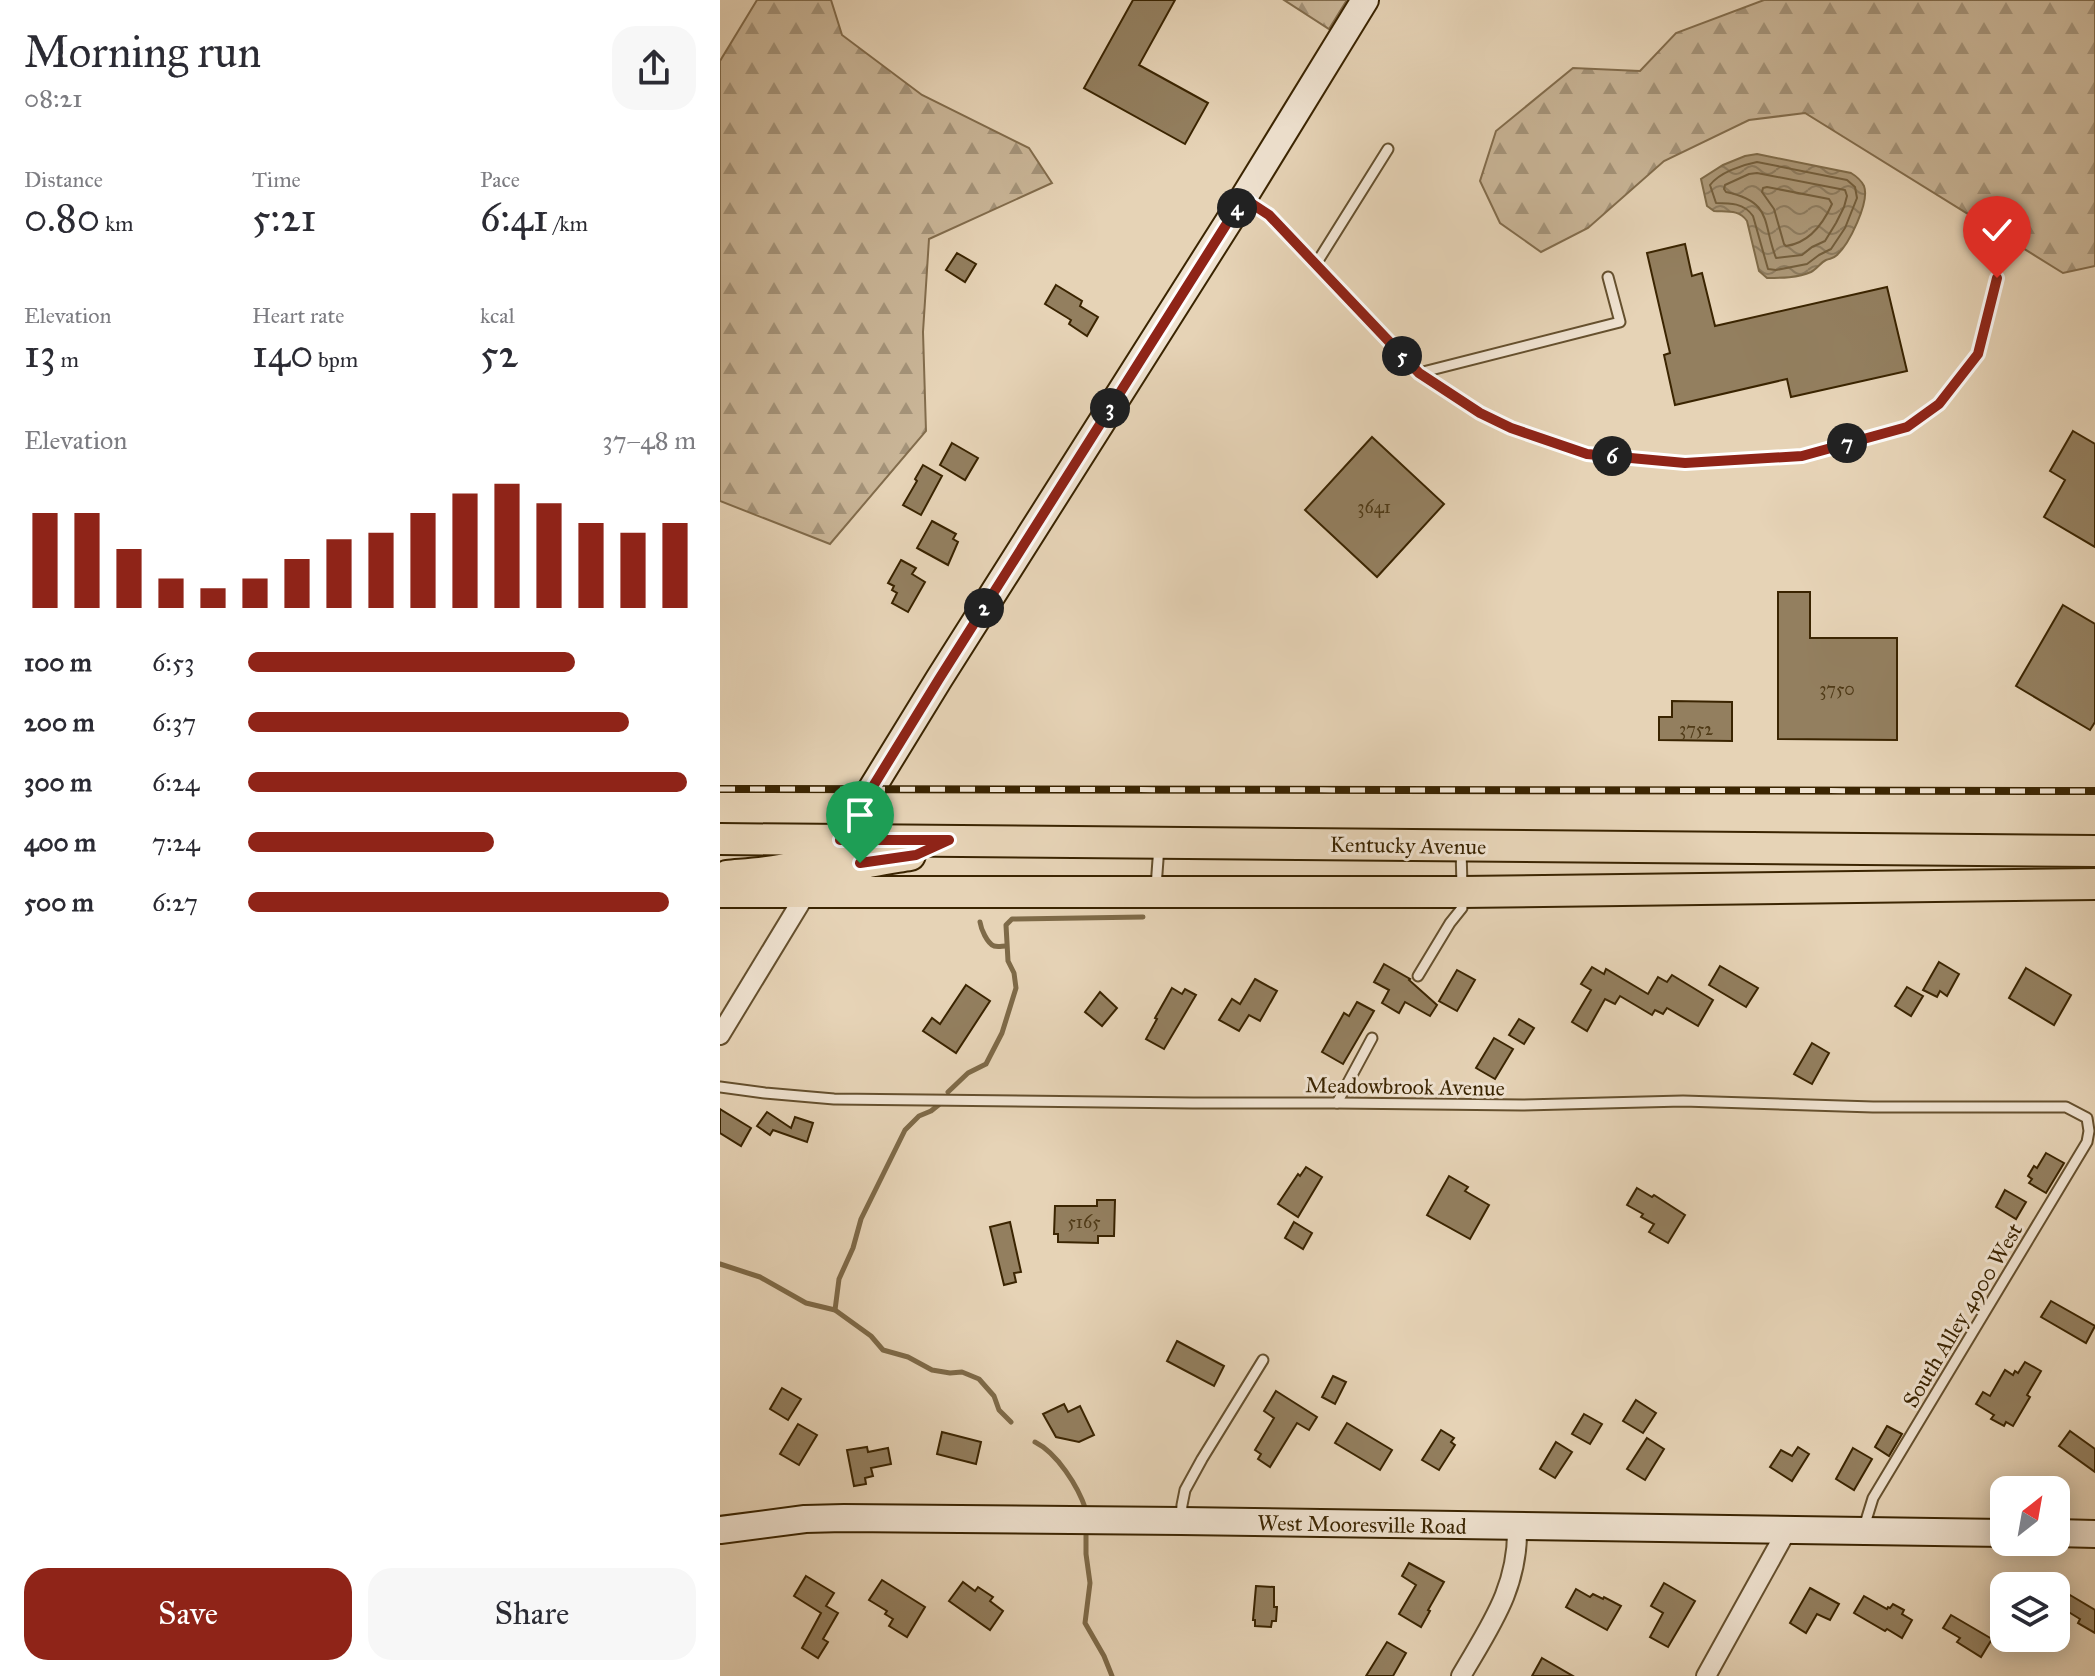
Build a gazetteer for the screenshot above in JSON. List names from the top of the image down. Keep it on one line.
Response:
{"streets":{"main road":["Kentucky Avenue"],"street":["West Mooresville Road"],"lane":["Meadowbrook Avenue","South Alley 4900 West"]},"crossings":[["Meadowbrook Avenue","South Alley 4900 West"],["South Alley 4900 West","West Mooresville Road"]],"house_numbers":["3641","3750","3752","5165"],"north":"top right","page":{"heading":["Morning run","08:21"],"stats":[["Distance","0.80 km"],["Time","5:21"],["Pace","6:41 /km"],["Elevation","13 m"],["Heart rate","140 bpm"],["kcal","52"]],"pins":["4","5","3","7","6","2"],"chart":["Elevation","37–48 m"],"list":[{"name":"100 m","note":"6:53"},{"name":"200 m","note":"6:37"},{"name":"300 m","note":"6:24"},{"name":"400 m","note":"7:24"},{"name":"500 m","note":"6:27"}],"buttons":["Save","Share"]}}
